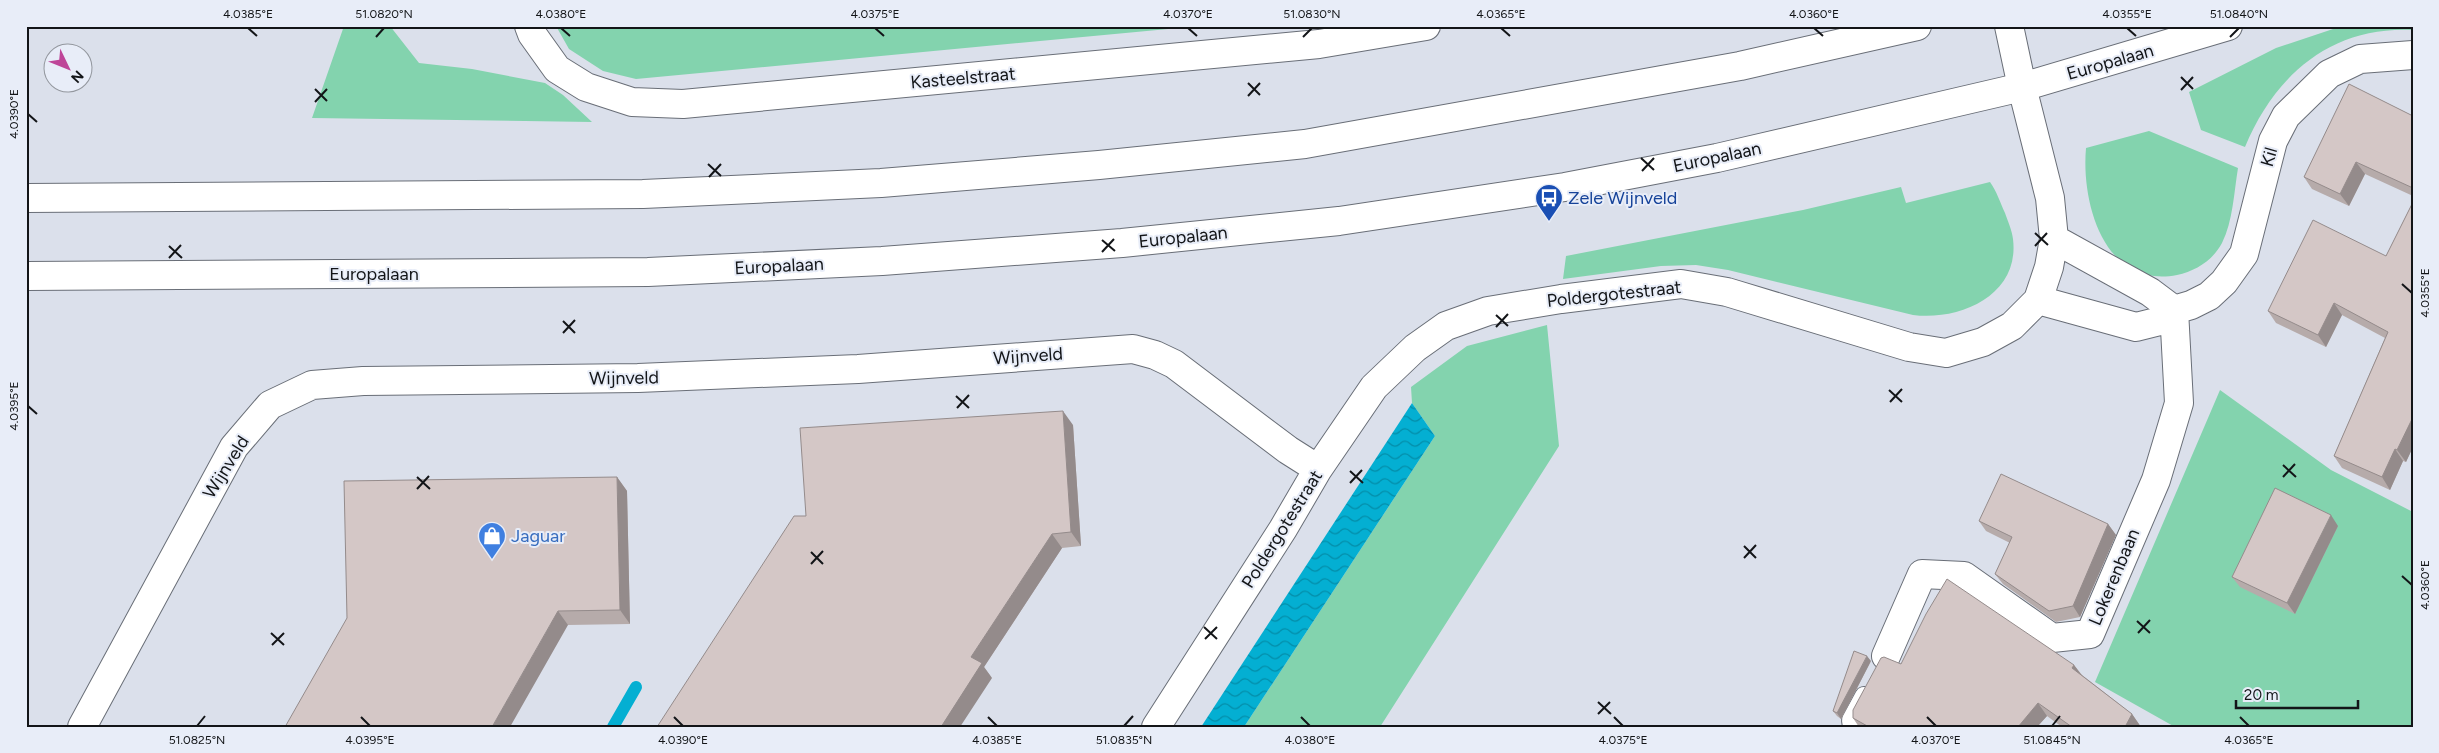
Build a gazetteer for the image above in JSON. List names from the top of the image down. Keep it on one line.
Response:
{"streets":{"main road":["Europalaan","Kasteelstraat","Kil","Poldergotestraat","Wijnveld","Lokerenbaan"]},"crossings":[["Europalaan","Poldergotestraat"],["Kil","Poldergotestraat"],["Kil","Lokerenbaan"],["Poldergotestraat","Wijnveld"]],"places":{"bus stop":["Zele Wijnveld"],"shop":["Jaguar"]},"scale_bar":"20 m","north":"bottom right","coordinates":["4.0385°E","51.0820°N","4.0380°E","4.0375°E","4.0370°E","51.0830°N","4.0365°E","4.0360°E","4.0355°E","51.0840°N","4.0390°E","4.0395°E","51.0825°N","51.0835°N","51.0845°N"]}
